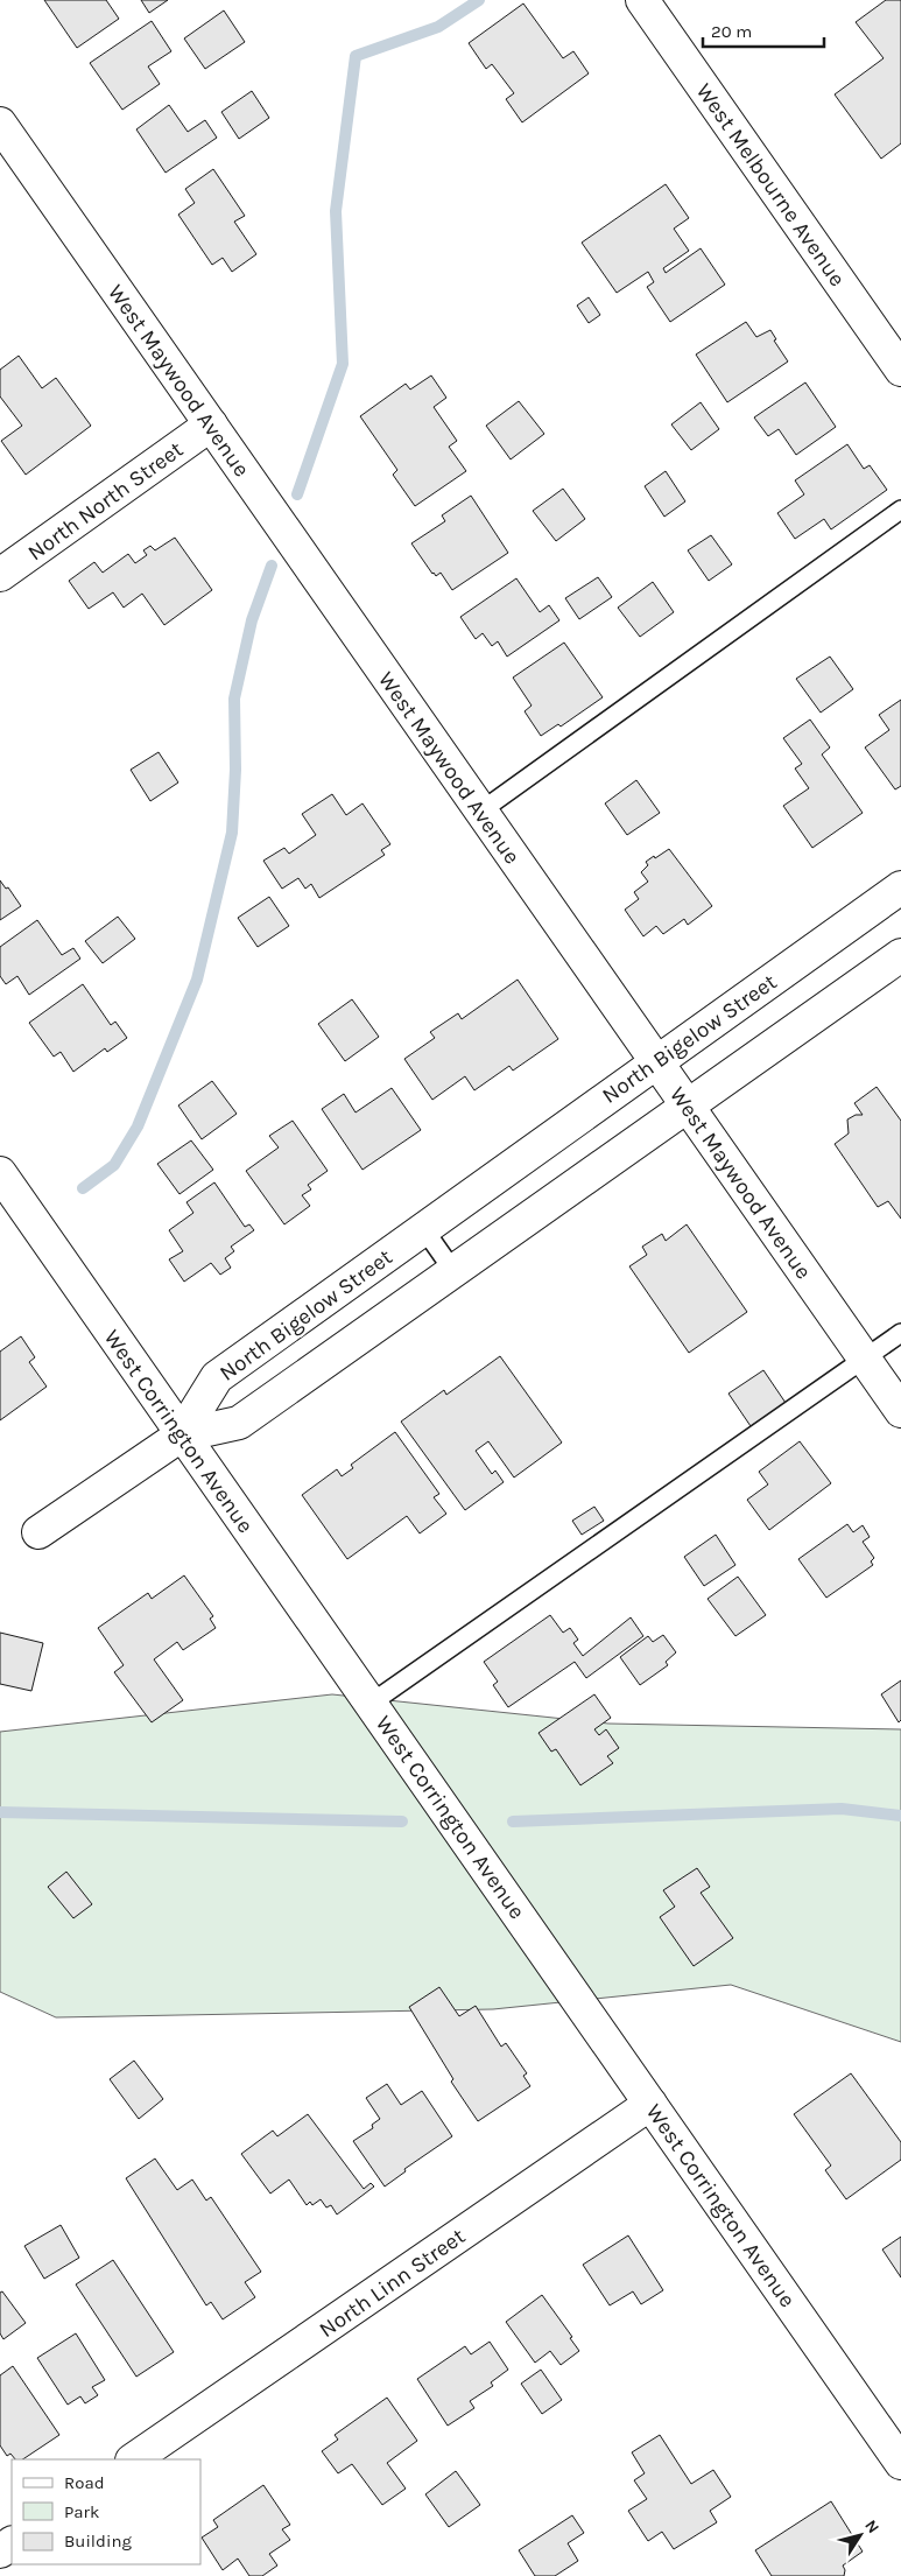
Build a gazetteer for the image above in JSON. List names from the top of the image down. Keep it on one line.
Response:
{"streets":{"street":["West Melbourne Avenue","West Maywood Avenue","North North Street","North Bigelow Street","West Corrington Avenue","North Linn Street"]},"crossings":[["West Maywood Avenue","North North Street"],["West Maywood Avenue","North Bigelow Street"],["North Bigelow Street","West Corrington Avenue"],["West Corrington Avenue","North Linn Street"]],"legend":["Road","Park","Building"],"scale_bar":"20 m","north":"top right"}
